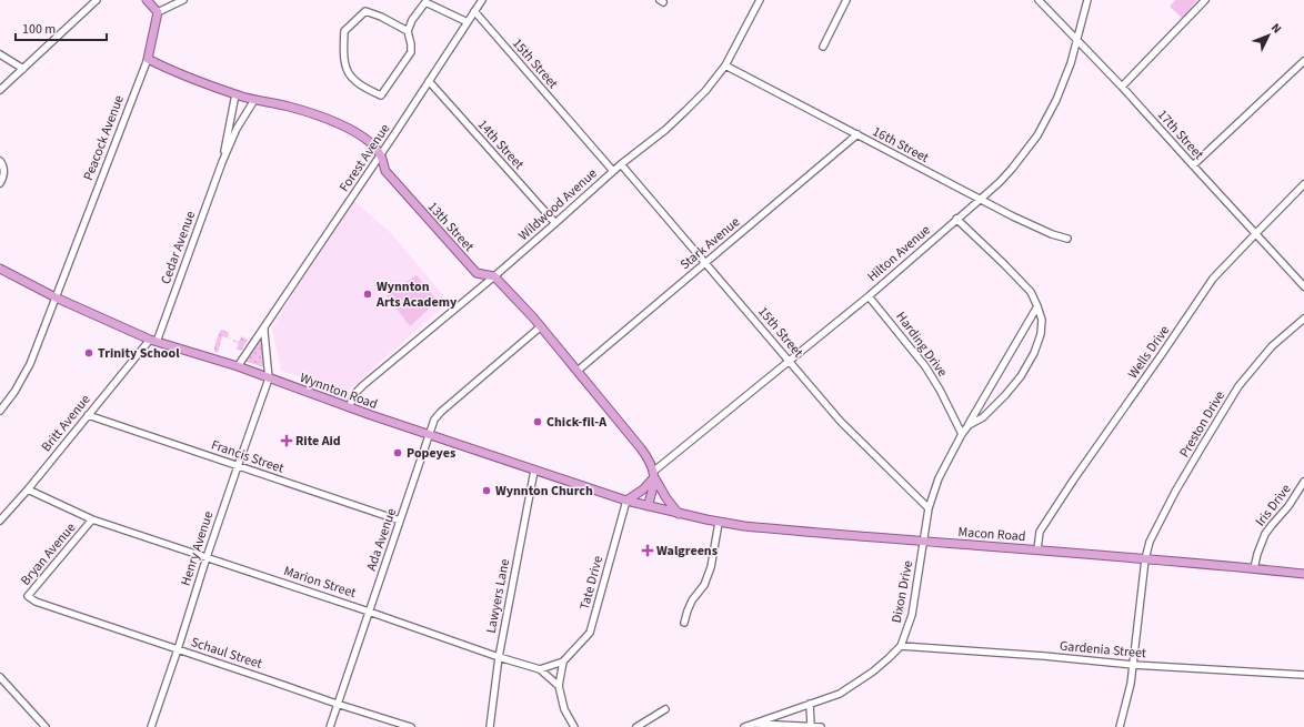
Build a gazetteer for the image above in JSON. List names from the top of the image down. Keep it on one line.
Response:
{"streets":{"main road":["Peacock Avenue","13th Street","Wynnton Road","Macon Road"],"street":["15th Street","17th Street","14th Street","16th Street","Forest Avenue","Wildwood Avenue","Stark Avenue","Cedar Avenue","Hilton Avenue","Harding Drive","Wells Drive","Britt Avenue","Preston Drive","Francis Street","Iris Drive","Ada Avenue","Henry Avenue","Bryan Avenue","Marion Street","Tate Drive","Dixon Drive","Lawyers Lane","Gardenia Street","Schaul Street"]},"crossings":[["15th Street","Forest Avenue"],["15th Street","Wildwood Avenue"],["15th Street","Stark Avenue"],["15th Street","Hilton Avenue"],["15th Street","Dixon Drive"],["17th Street","Hilton Avenue"],["17th Street","Wells Drive"],["Peacock Avenue","13th Street"],["Peacock Avenue","Wynnton Road"],["14th Street","Forest Avenue"],["14th Street","Wildwood Avenue"],["16th Street","Wildwood Avenue"],["16th Street","Stark Avenue"],["16th Street","Hilton Avenue"],["Forest Avenue","13th Street"],["Forest Avenue","Wynnton Road"],["Wildwood Avenue","13th Street"],["Wildwood Avenue","Wynnton Road"],["13th Street","Stark Avenue"],["13th Street","Hilton Avenue"],["13th Street","Wynnton Road"],["13th Street","Macon Road"],["Cedar Avenue","Wynnton Road"],["Cedar Avenue","Britt Avenue"],["Hilton Avenue","Harding Drive"],["Hilton Avenue","Dixon Drive"],["Harding Drive","Dixon Drive"],["Wells Drive","Macon Road"],["Wynnton Road","Britt Avenue"],["Wynnton Road","Macon Road"],["Wynnton Road","Ada Avenue"],["Wynnton Road","Henry Avenue"],["Wynnton Road","Tate Drive"],["Wynnton Road","Lawyers Lane"],["Britt Avenue","Francis Street"],["Britt Avenue","Marion Street"],["Preston Drive","Macon Road"],["Preston Drive","Gardenia Street"],["Francis Street","Ada Avenue"],["Francis Street","Henry Avenue"],["Iris Drive","Macon Road"],["Macon Road","Dixon Drive"],["Ada Avenue","Marion Street"],["Ada Avenue","Schaul Street"],["Henry Avenue","Marion Street"],["Henry Avenue","Schaul Street"],["Bryan Avenue","Marion Street"],["Bryan Avenue","Schaul Street"],["Marion Street","Tate Drive"],["Marion Street","Lawyers Lane"],["Dixon Drive","Gardenia Street"]],"places":{"other":["Wynnton Arts Academy","Trinity School","Chick-fil-A","Popeyes","Wynnton Church"],"health":["Rite Aid","Walgreens"]},"scale_bar":"100 m","north":"top right"}
